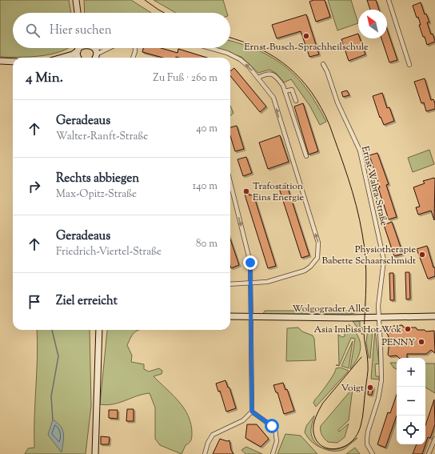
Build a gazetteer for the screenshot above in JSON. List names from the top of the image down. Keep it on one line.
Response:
{"streets":{"main road":["Wolgograder Allee"],"street":["Ernst-Wabra-Straße"]},"crossings":[["Ernst-Wabra-Straße","Wolgograder Allee"]],"places":["Ernst-Busch-Sprachheilschule","Trafostation Eins Energie","Physiotherapie Babette Schaarschmidt","Asia Imbiss Hot-Wok","PENNY","Voigt"],"north":"top left","page":{"search":"Hier suchen","heading":["4 Min.","Zu Fuß · 260 m"],"list":[["Geradeaus","Walter-Ranft-Straße","40 m"],["Rechts abbiegen","Max-Opitz-Straße","140 m"],["Geradeaus","Friedrich-Viertel-Straße","80 m"],"Ziel erreicht"],"map_buttons":["+","−"]}}
